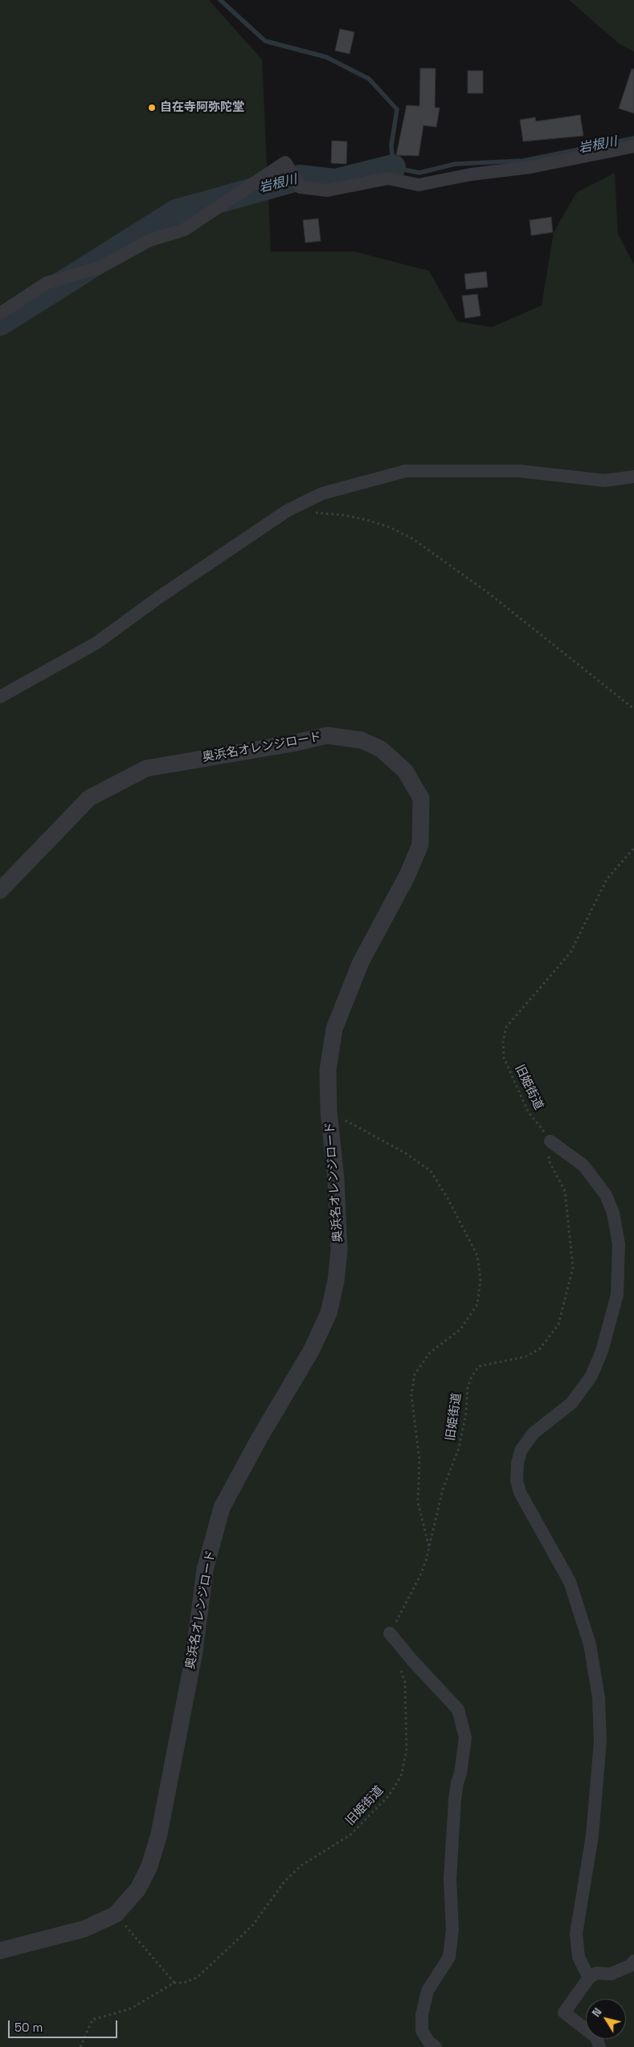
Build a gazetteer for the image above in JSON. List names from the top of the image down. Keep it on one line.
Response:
{"streets":{"street":["奥浜名オレンジロード"],"path":["旧姫街道"]},"water":["岩根川"],"places":["自在寺阿弥陀堂"],"scale_bar":"50 m","north":"top left"}
